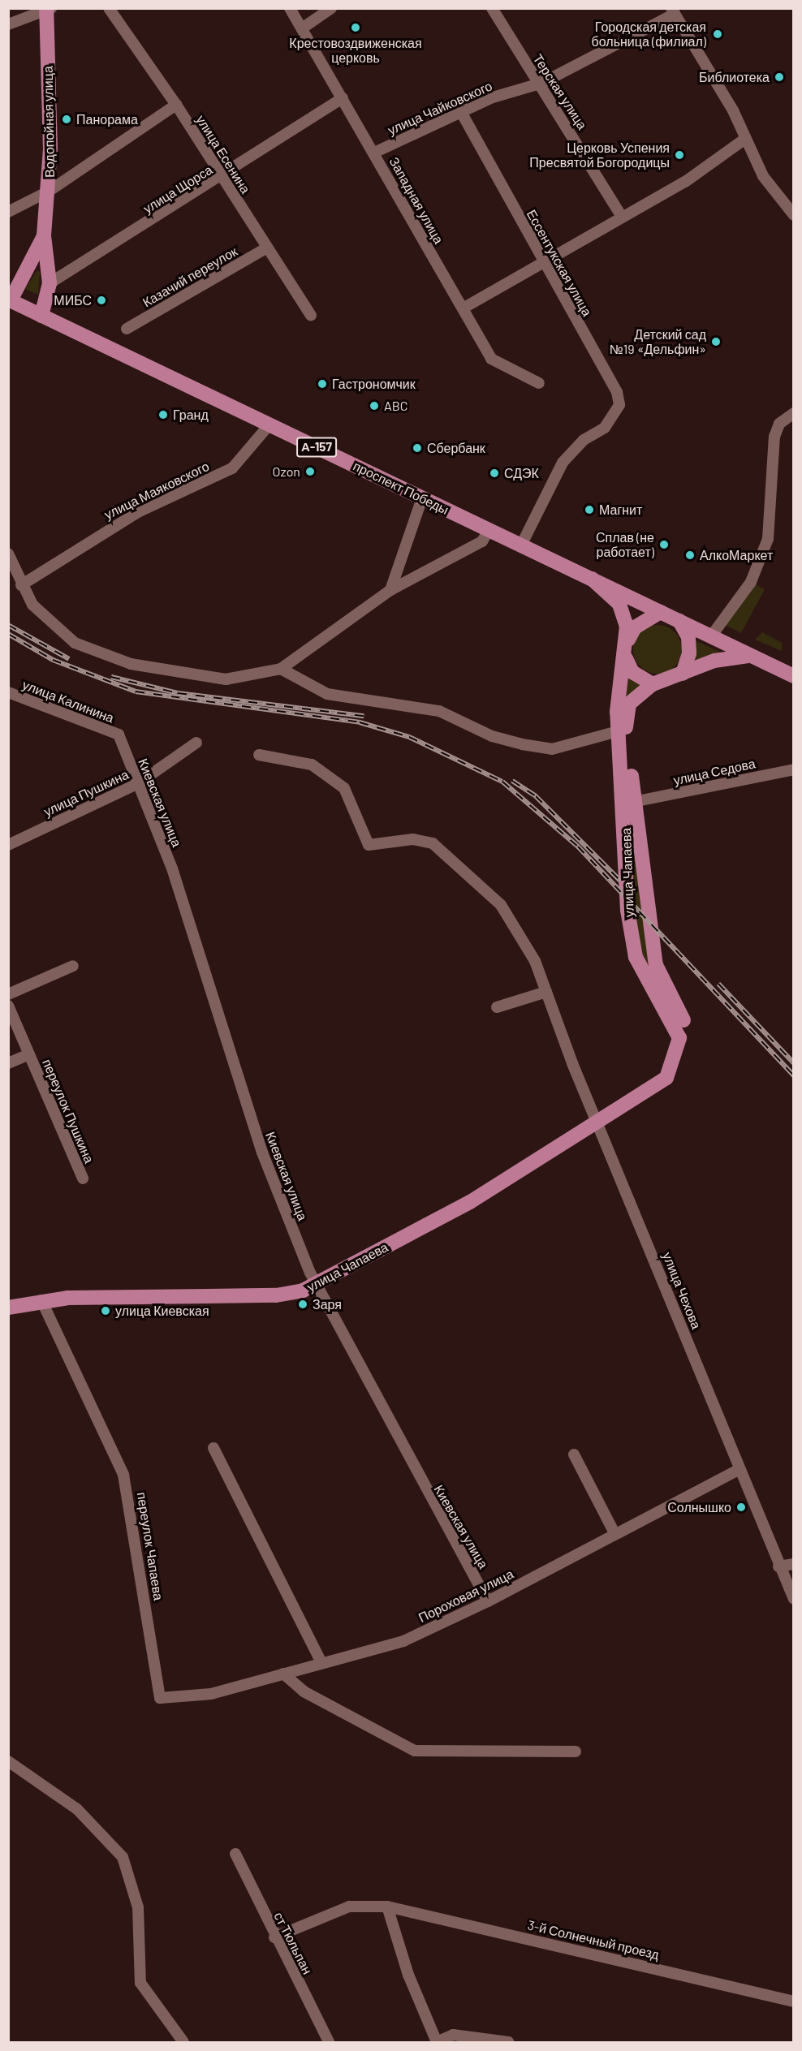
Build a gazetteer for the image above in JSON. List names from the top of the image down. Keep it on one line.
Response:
{"streets":{"main road":["Водопойная улица","А-157","проспект Победы","улица Чапаева"],"street":["Терская улица","улица Чайковского","улица Есенина","улица Щорса","Западная улица","Ессентукская улица","Казачий переулок","улица Маяковского","улица Калинина","улица Седова","улица Пушкина","Киевская улица","переулок Пушкина","улица Чехова","переулок Чапаева","Пороховая улица","3-й Солнечный проезд","ст Тюльпан"]},"crossings":[["Терская улица","улица Чайковского"],["улица Чайковского","Западная улица"],["улица Чайковского","Ессентукская улица"],["Водопойная улица","улица Щорса"],["Водопойная улица","проспект Победы"],["улица Есенина","улица Щорса"],["улица Есенина","Казачий переулок"],["улица Щорса","Западная улица"],["Ессентукская улица","проспект Победы"],["проспект Победы","улица Маяковского"],["проспект Победы","улица Чапаева"],["улица Калинина","Киевская улица"],["улица Пушкина","Киевская улица"],["Киевская улица","улица Чапаева"],["Киевская улица","Пороховая улица"],["улица Чапаева","улица Чехова"],["улица Чапаева","переулок Чапаева"],["улица Чехова","Пороховая улица"],["переулок Чапаева","Пороховая улица"],["3-й Солнечный проезд","ст Тюльпан"]],"places":["Крестовоздвиженская церковь","Городская детская больница (филиал)","Библиотека","Панорама","Церковь Успения Пресвятой Богородицы","МИБС","Детский сад №19 «Дельфин»","Гастрономчик","ABC","Гранд","Сбербанк","Ozon","СДЭК","Магнит","Сплав (не работает)","АлкоМаркет","Заря","улица Киевская","Солнышко"]}
